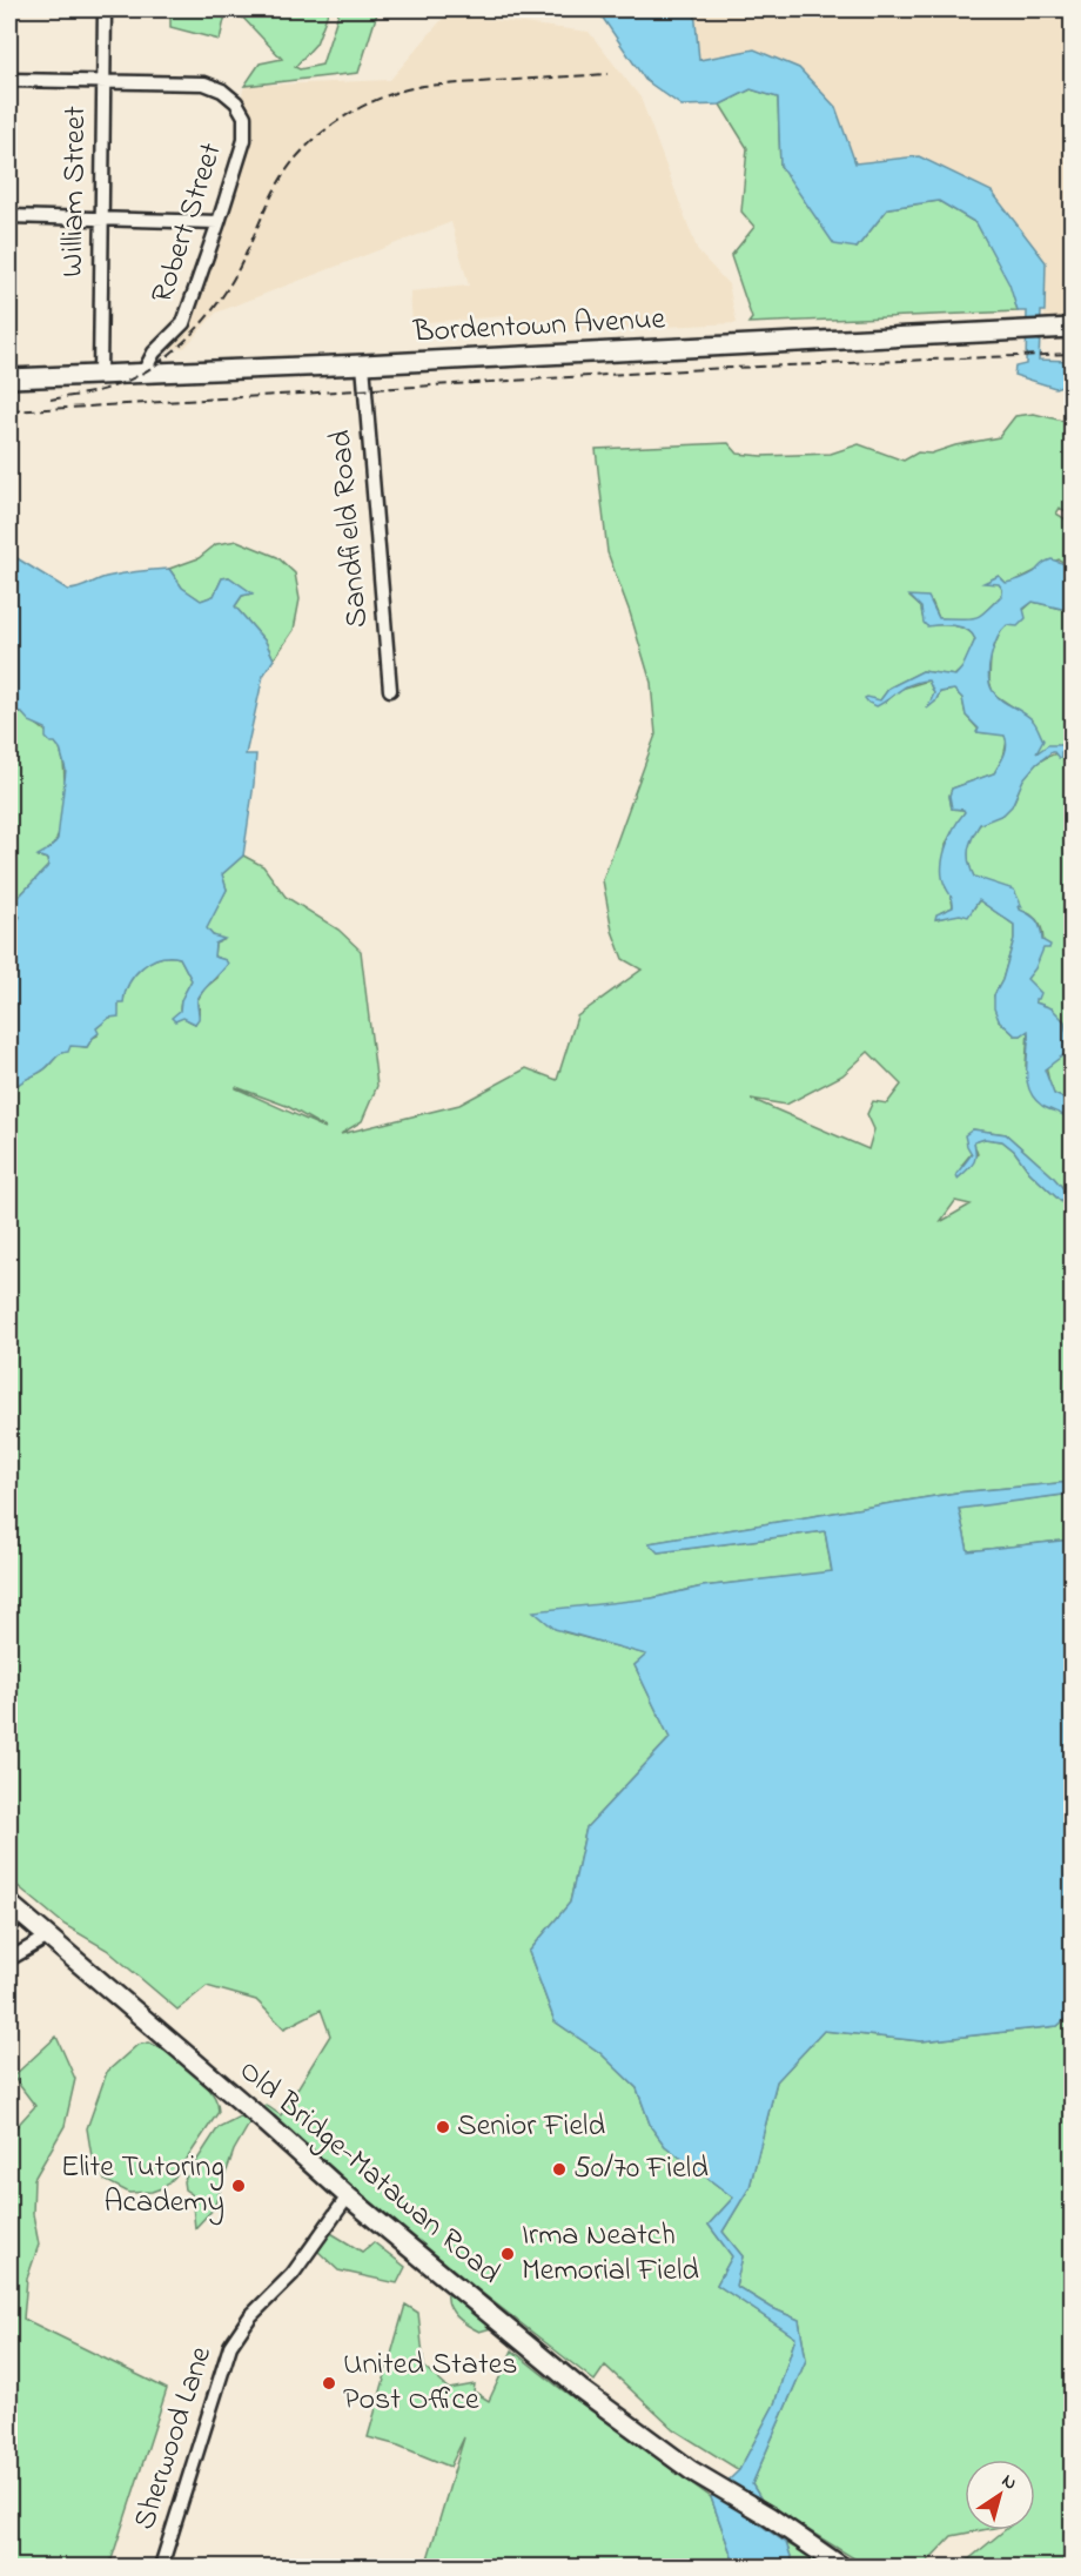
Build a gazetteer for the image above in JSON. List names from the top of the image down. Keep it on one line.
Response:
{"streets":{"main road":["Bordentown Avenue","Old Bridge-Matawan Road"],"street":["William Street","Robert Street","Sandfield Road","Sherwood Lane"]},"crossings":[["William Street","Robert Street"],["William Street","Bordentown Avenue"],["Robert Street","Bordentown Avenue"],["Bordentown Avenue","Sandfield Road"],["Old Bridge-Matawan Road","Sherwood Lane"]],"places":["Senior Field","50/70 Field","Elite Tutoring Academy","Irma Neatch Memorial Field","United States Post Office"],"north":"top right"}
